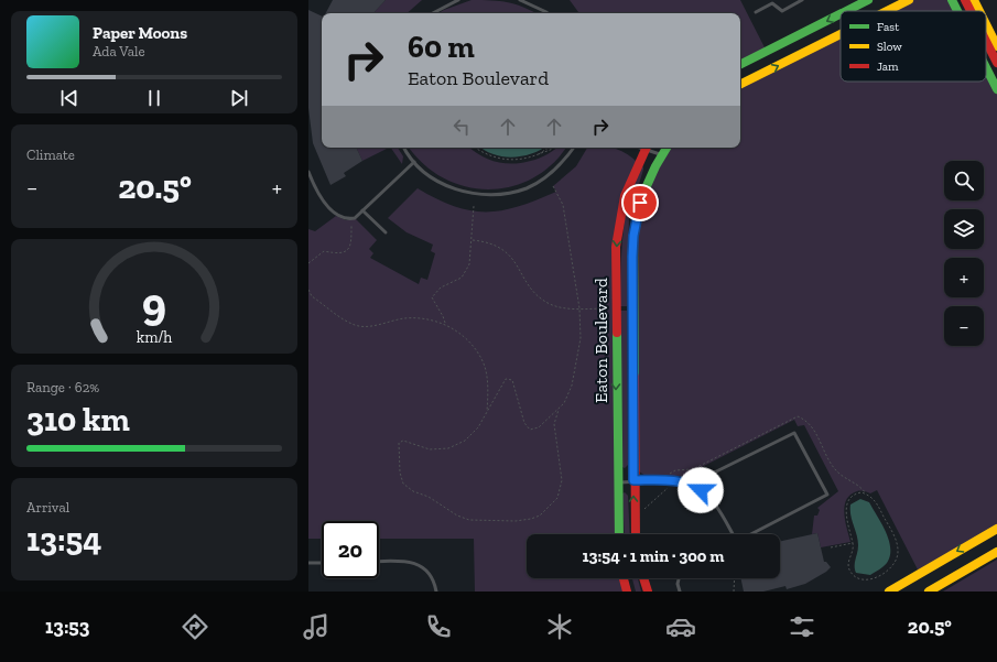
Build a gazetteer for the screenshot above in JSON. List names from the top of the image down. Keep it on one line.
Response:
{"streets":{"street":["Eaton Boulevard"]},"legend":["Fast","Slow","Jam"],"page":{"turn":["60 m","Eaton Boulevard"],"song":["Paper Moons","Ada Vale"],"tile":["Climate",["Range · 62%","310 km"],["Arrival","13:54"]],"map_buttons":["+","−"],"heat":["−","20.5°","+"],"limit":"20","trip":"13:54 · 1 min · 300 m","tabs":["13:53","20.5°"],"gauge":["9","km/h"]}}
